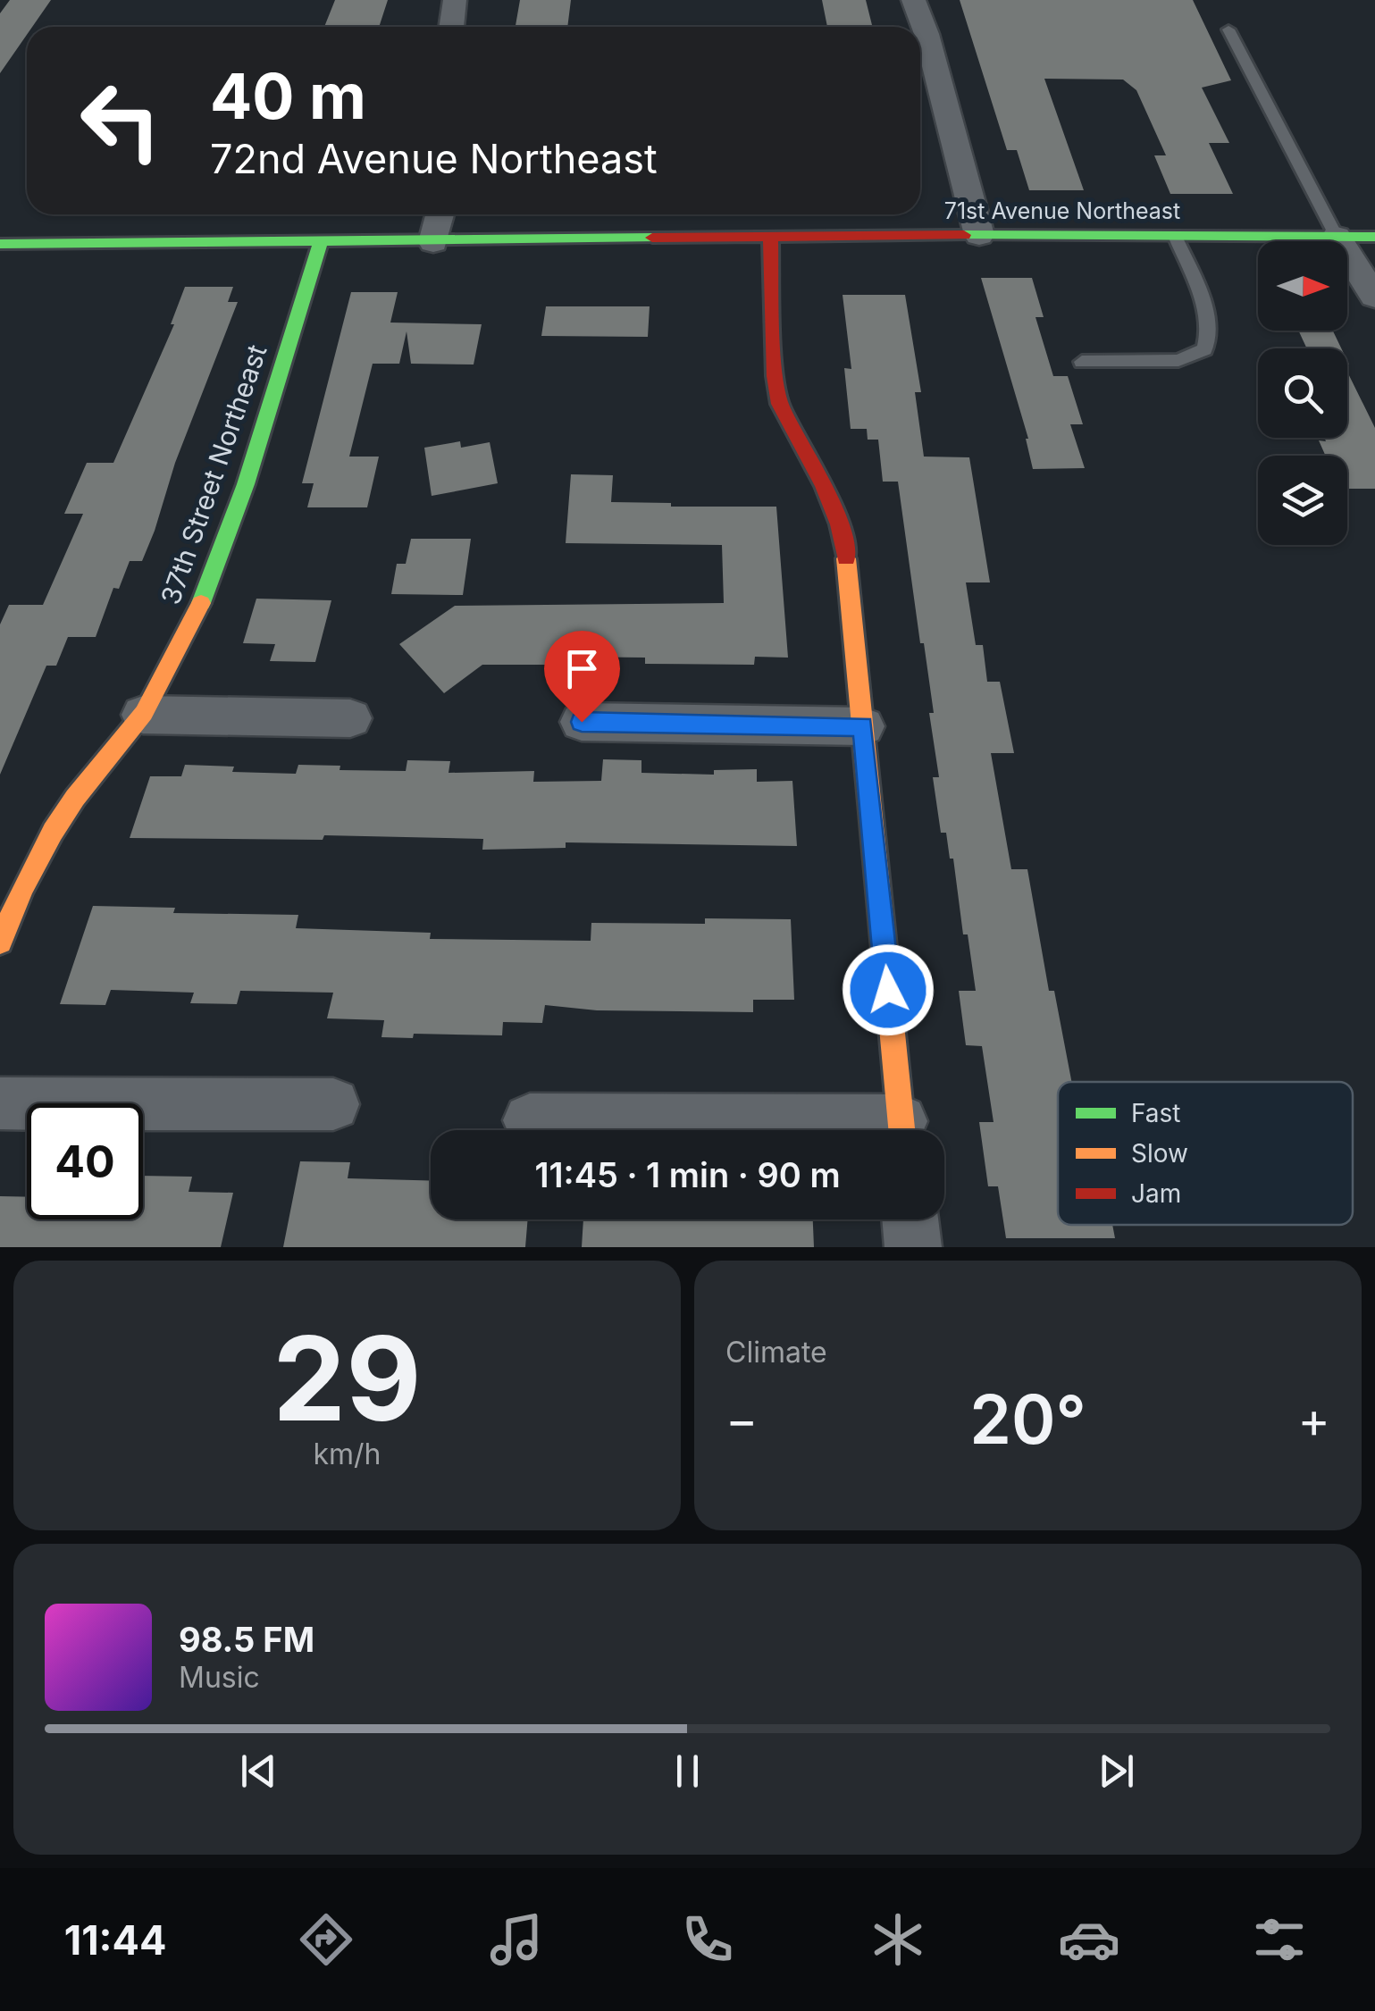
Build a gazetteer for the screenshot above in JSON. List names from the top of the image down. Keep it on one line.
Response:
{"streets":{"street":["71st Avenue Northeast","37th Street Northeast"]},"crossings":[["71st Avenue Northeast","37th Street Northeast"]],"legend":["Fast","Slow","Jam"],"north":"right","page":{"turn":["40 m","72nd Avenue Northeast"],"limit":"40","trip":"11:45 · 1 min · 90 m","tile":[["29","km/h"],"Climate"],"heat":["−","20°","+"],"song":["98.5 FM","Music"],"tabs":"11:44"}}
